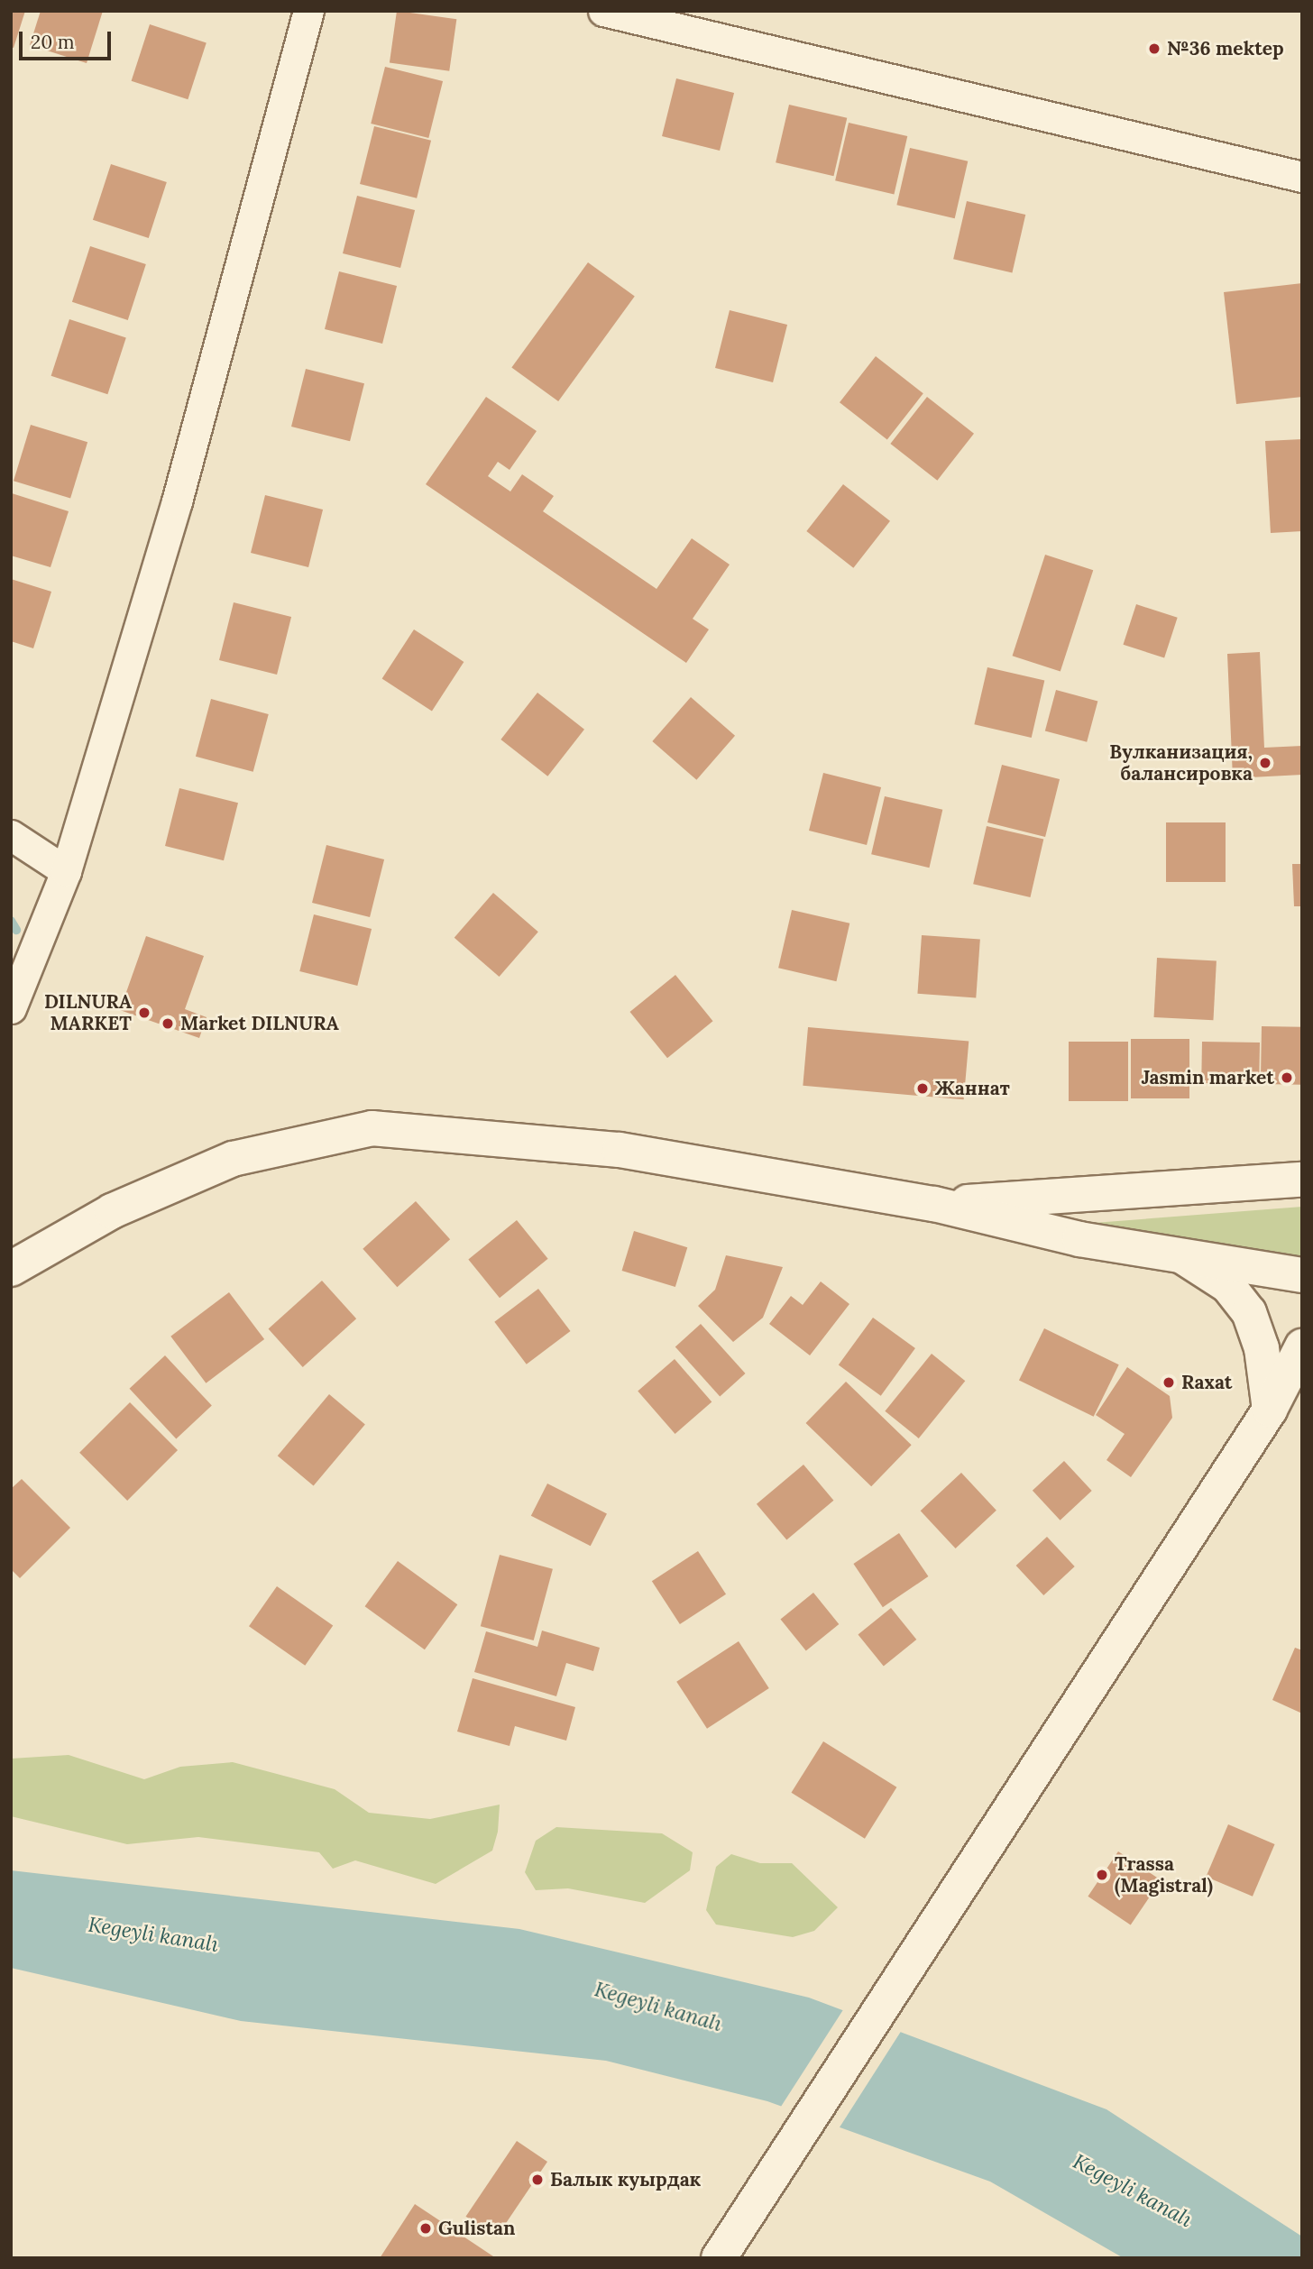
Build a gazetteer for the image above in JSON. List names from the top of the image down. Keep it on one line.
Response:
{"water":["Kegeyli kanalı"],"places":["№36 mektep","Вулканизация, балансировка","DILNURA MARKET","Market DILNURA","Jasmin market","Жаннат","Raxat","Trassa (Magistral)","Балык куырдак","Gulistan"],"scale_bar":"20 m"}
